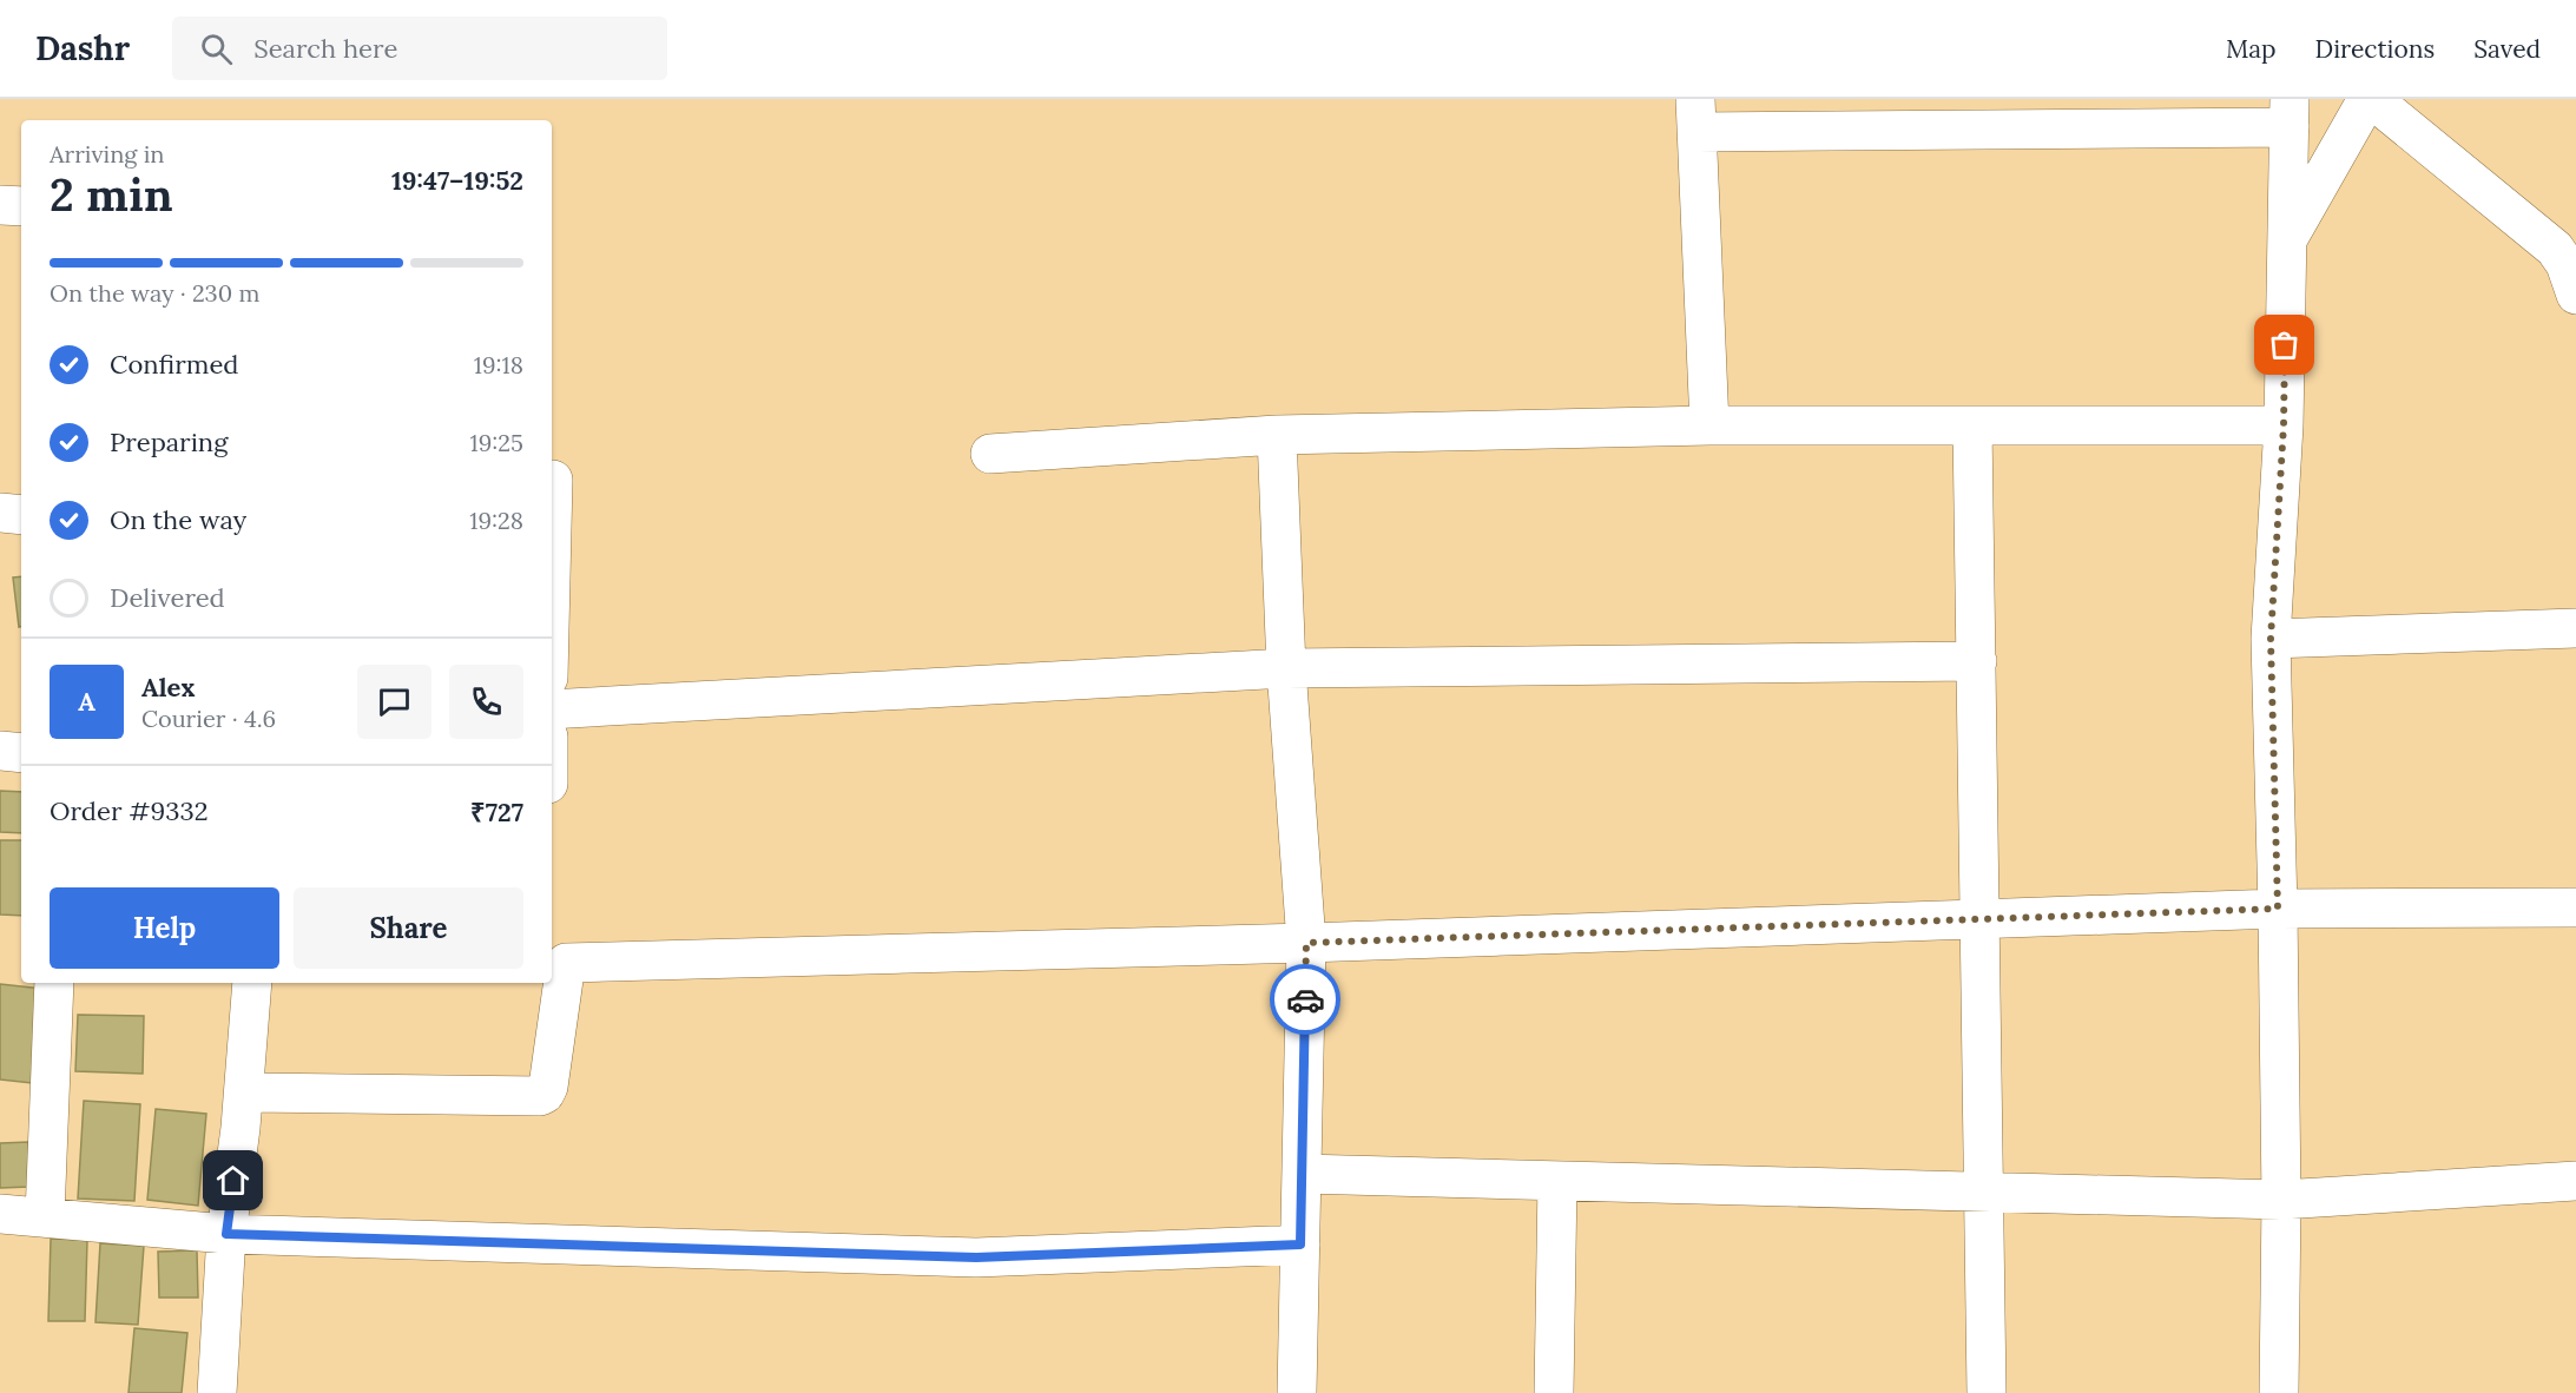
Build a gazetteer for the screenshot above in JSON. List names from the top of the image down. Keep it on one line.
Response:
{"page":{"header":"Dashr","search":"Search here","nav":["Map","Directions","Saved"],"heading":["2 min","Arriving in","19:47–19:52"],"panel":["Alex","Courier · 4.6","Order #9332","₹727"],"bar":"On the way · 230 m","list":[["Confirmed","19:18"],["Preparing","19:25"],["On the way","19:28"],"Delivered"],"round":"A","buttons":["Help","Share"]}}
